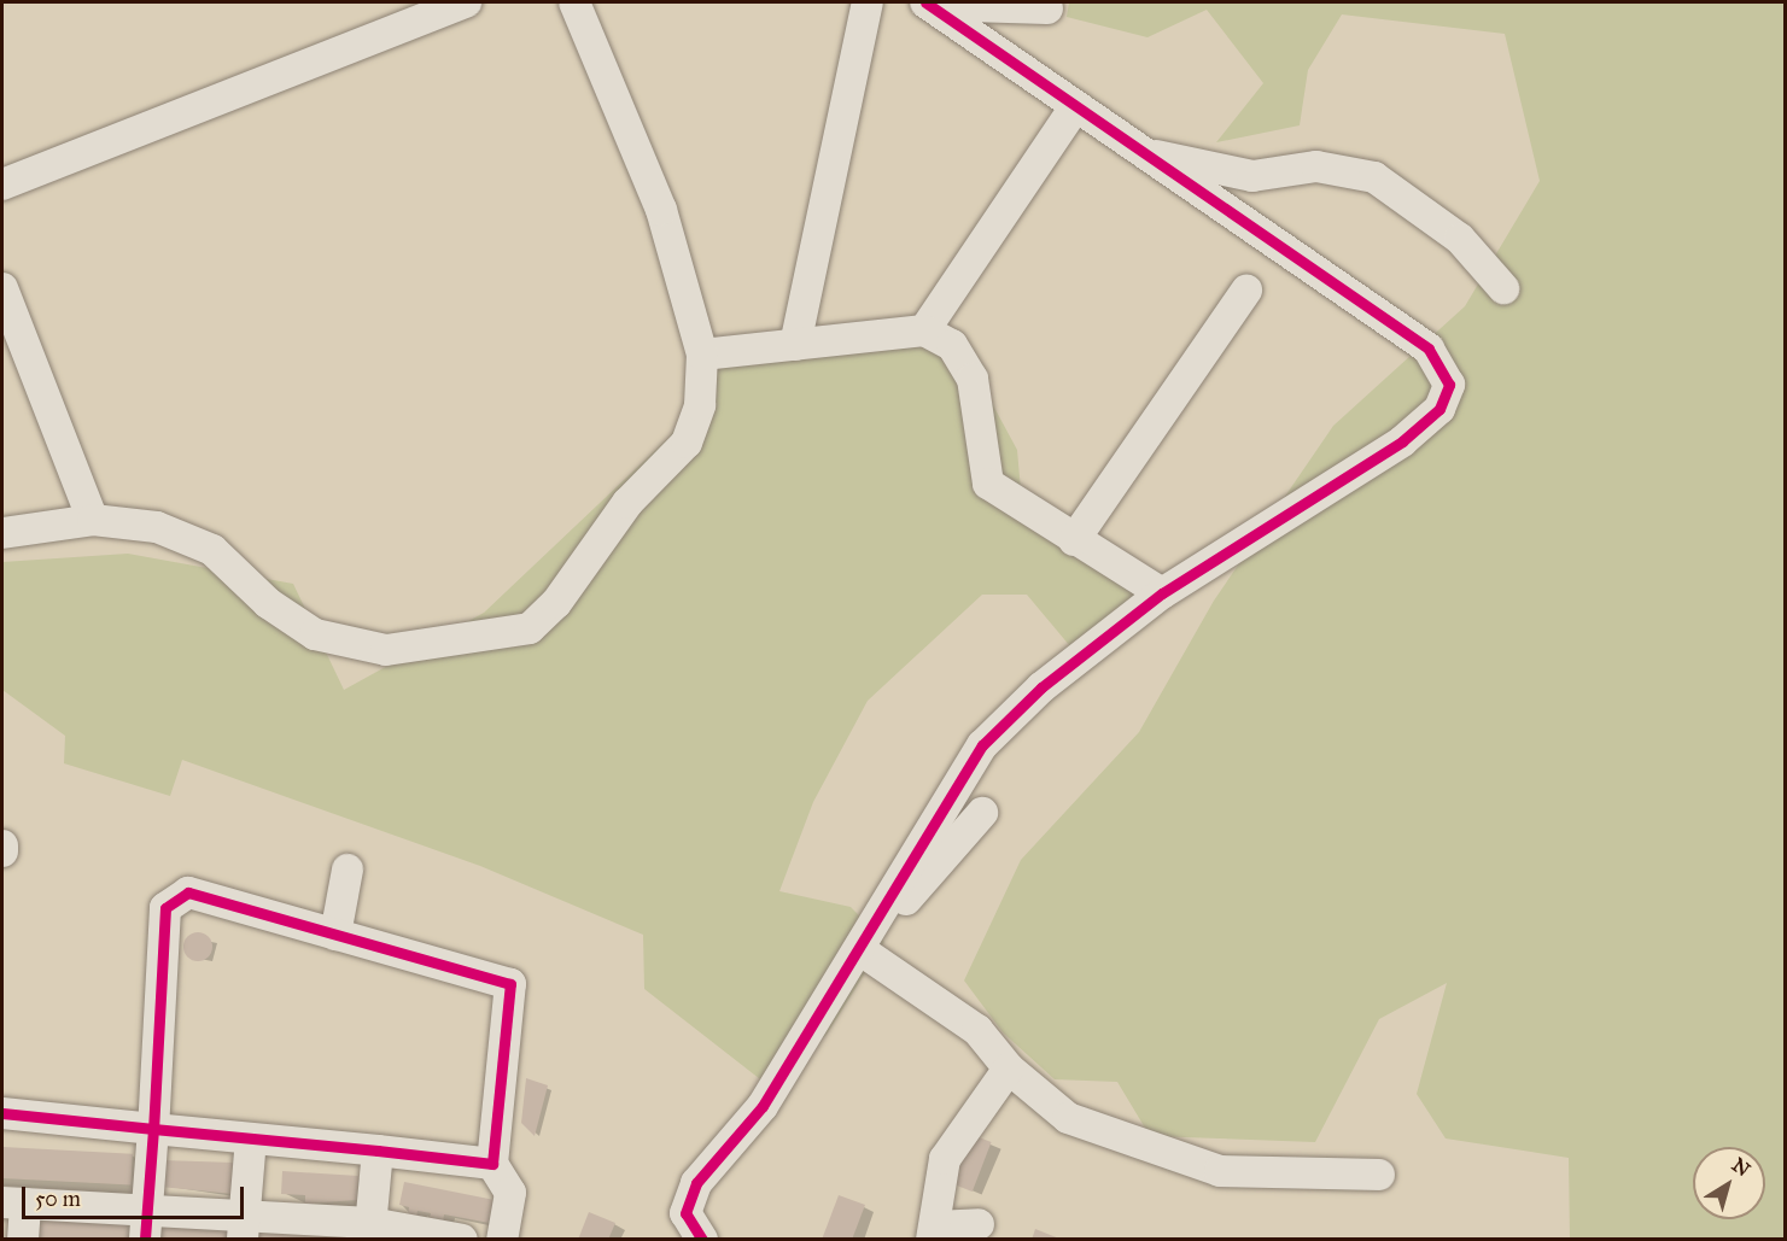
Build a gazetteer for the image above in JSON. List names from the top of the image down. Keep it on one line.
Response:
{"scale_bar":"50 m","north":"top right"}
